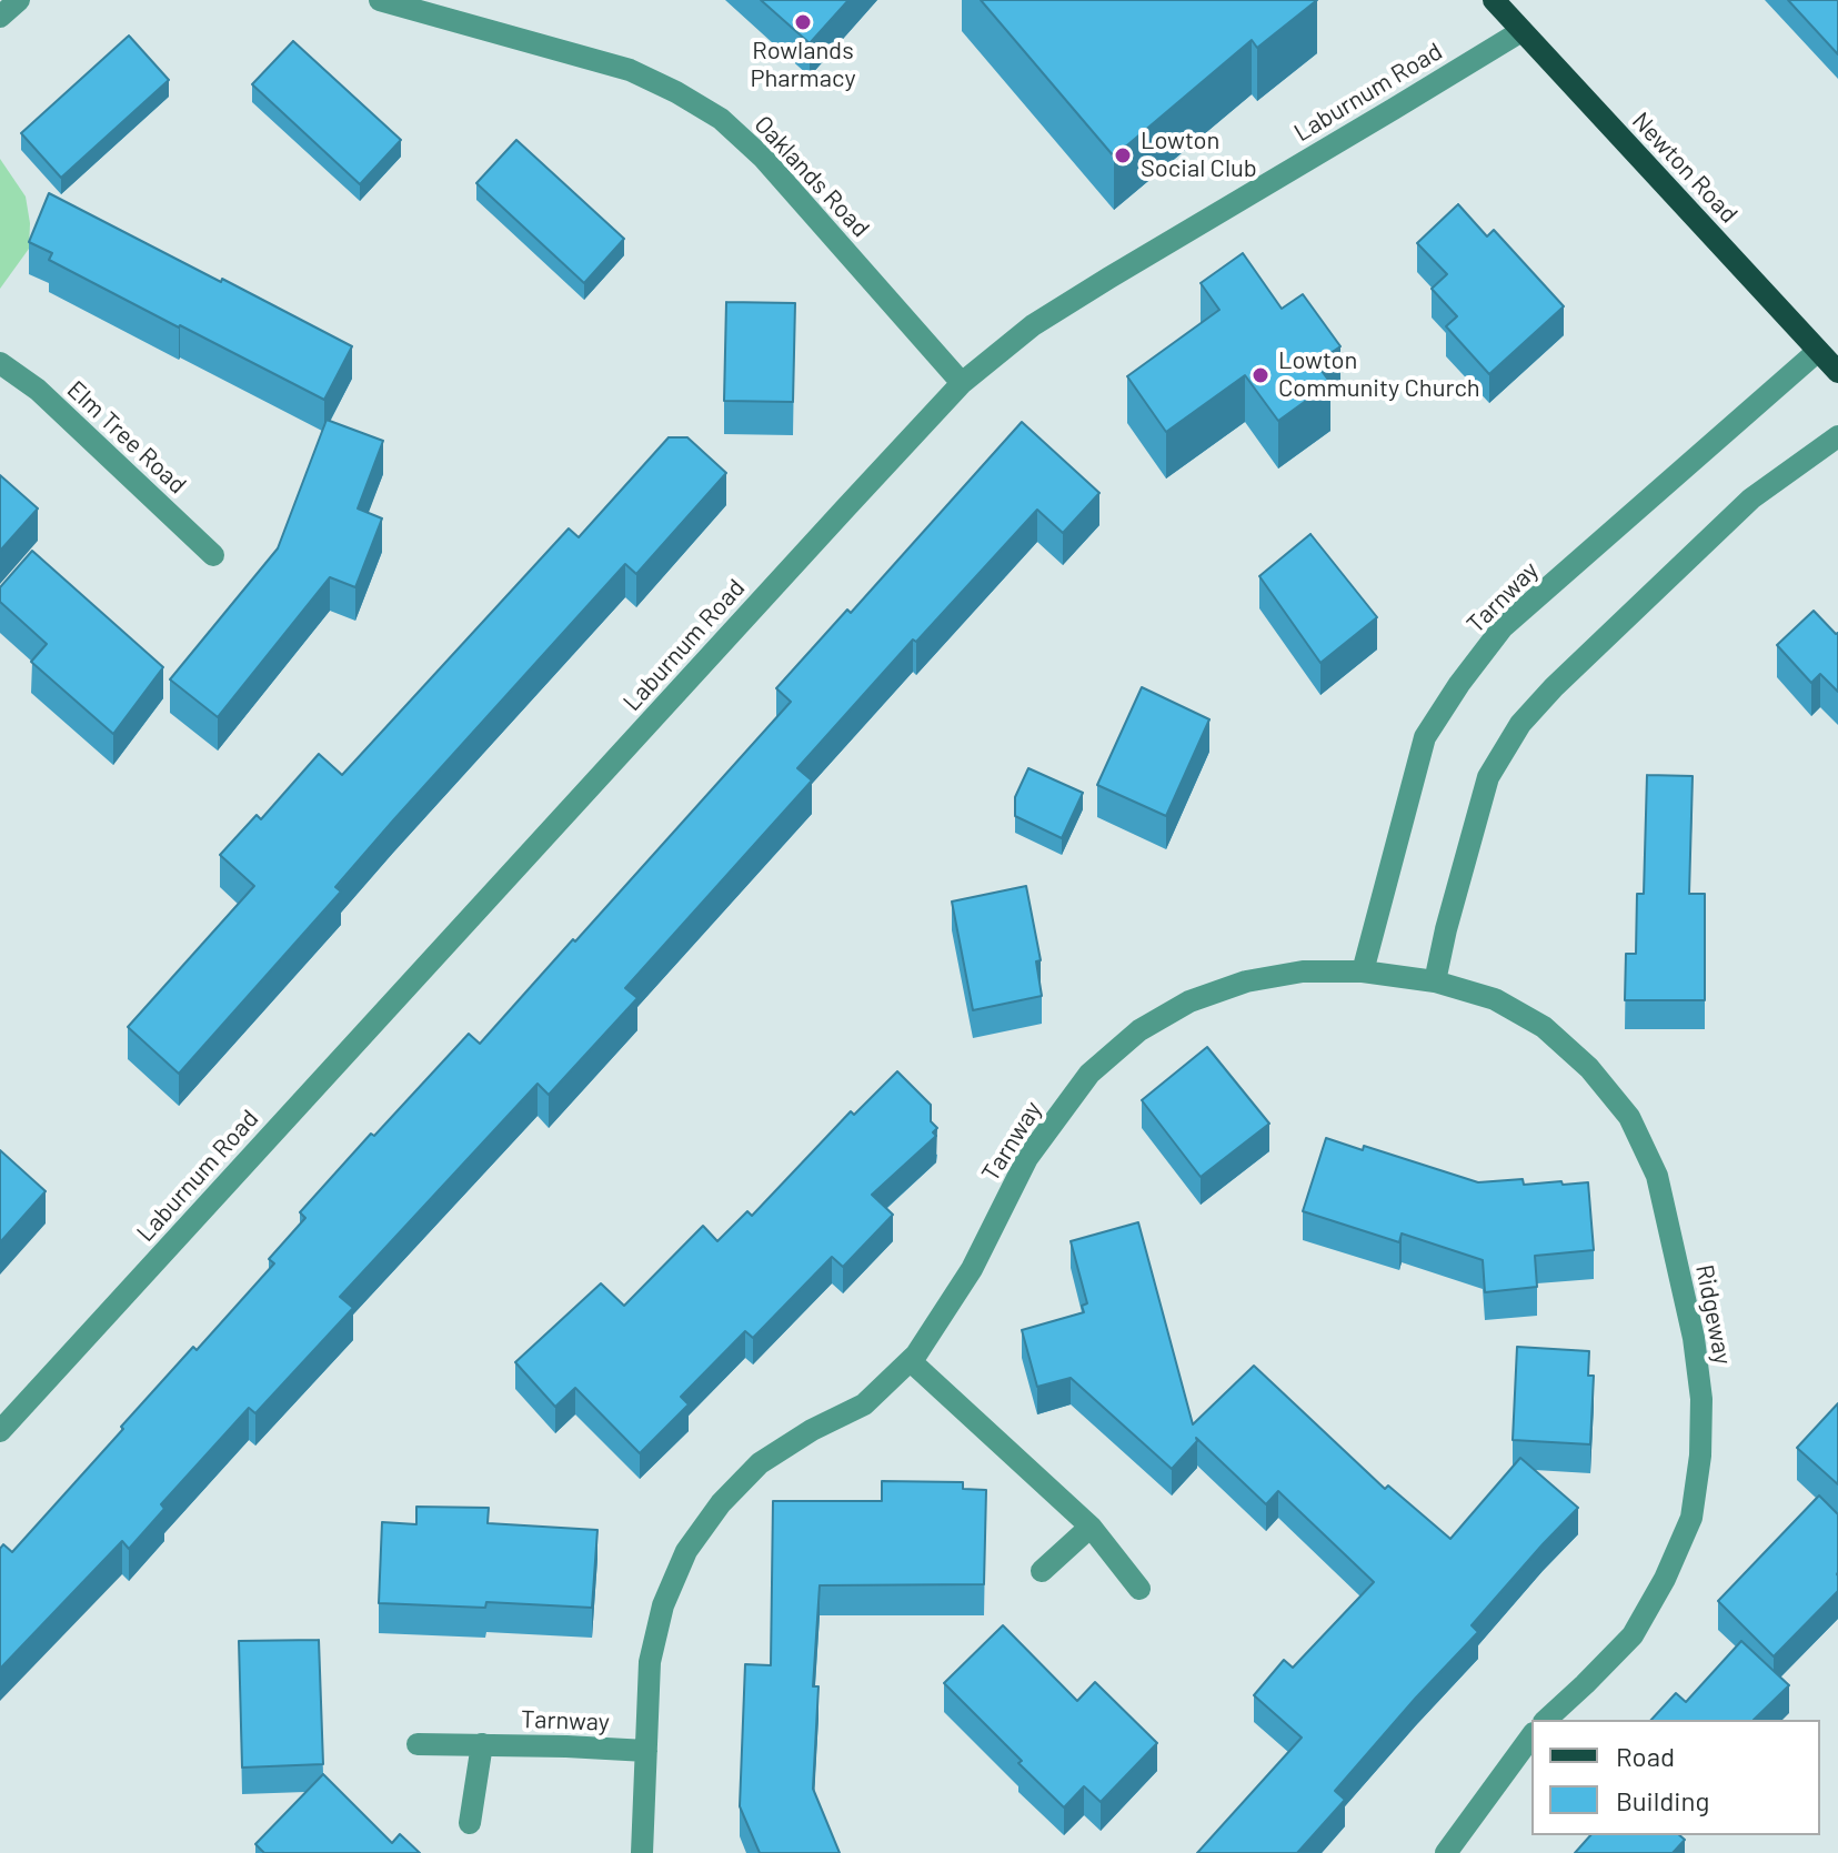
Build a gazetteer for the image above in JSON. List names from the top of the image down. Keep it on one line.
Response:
{"streets":{"main road":["Newton Road"],"street":["Laburnum Road","Oaklands Road","Elm Tree Road","Tarnway","Ridgeway"]},"crossings":[["Laburnum Road","Newton Road"],["Laburnum Road","Oaklands Road"],["Newton Road","Tarnway"],["Tarnway","Ridgeway"]],"places":["Rowlands Pharmacy","Lowton Social Club","Lowton Community Church"],"legend":["Road","Building"]}
